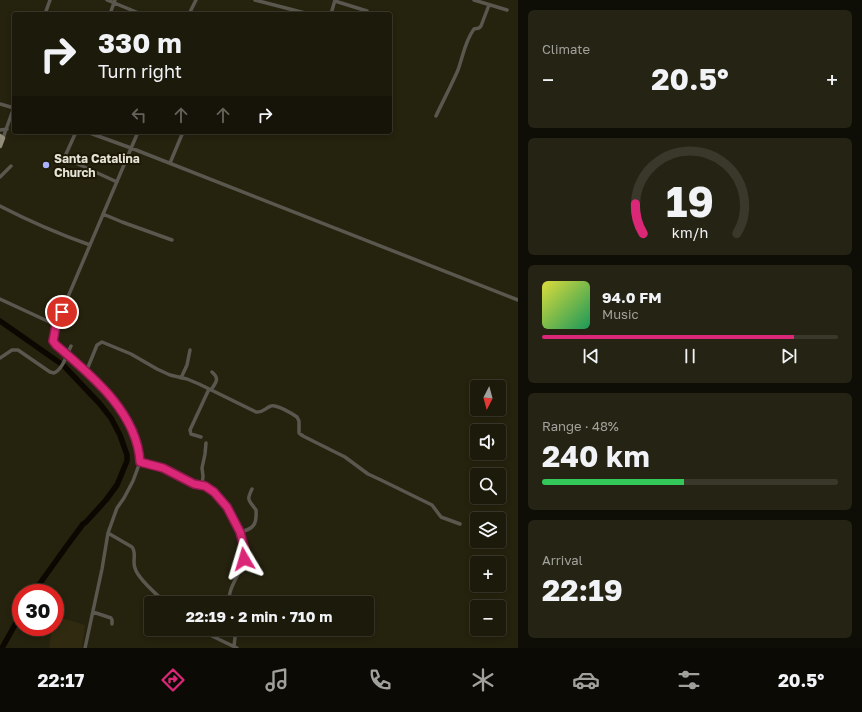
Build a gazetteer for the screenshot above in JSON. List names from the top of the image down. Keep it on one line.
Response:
{"places":["Santa Catalina Church"],"north":"bottom","page":{"tile":["Climate",["Range · 48%","240 km"],["Arrival","22:19"]],"turn":["330 m","Turn right"],"heat":["−","20.5°","+"],"song":["94.0 FM","Music"],"map_buttons":["+","−"],"limit":"30","trip":"22:19 · 2 min · 710 m","tabs":["22:17","20.5°"],"gauge":["19","km/h"]}}
